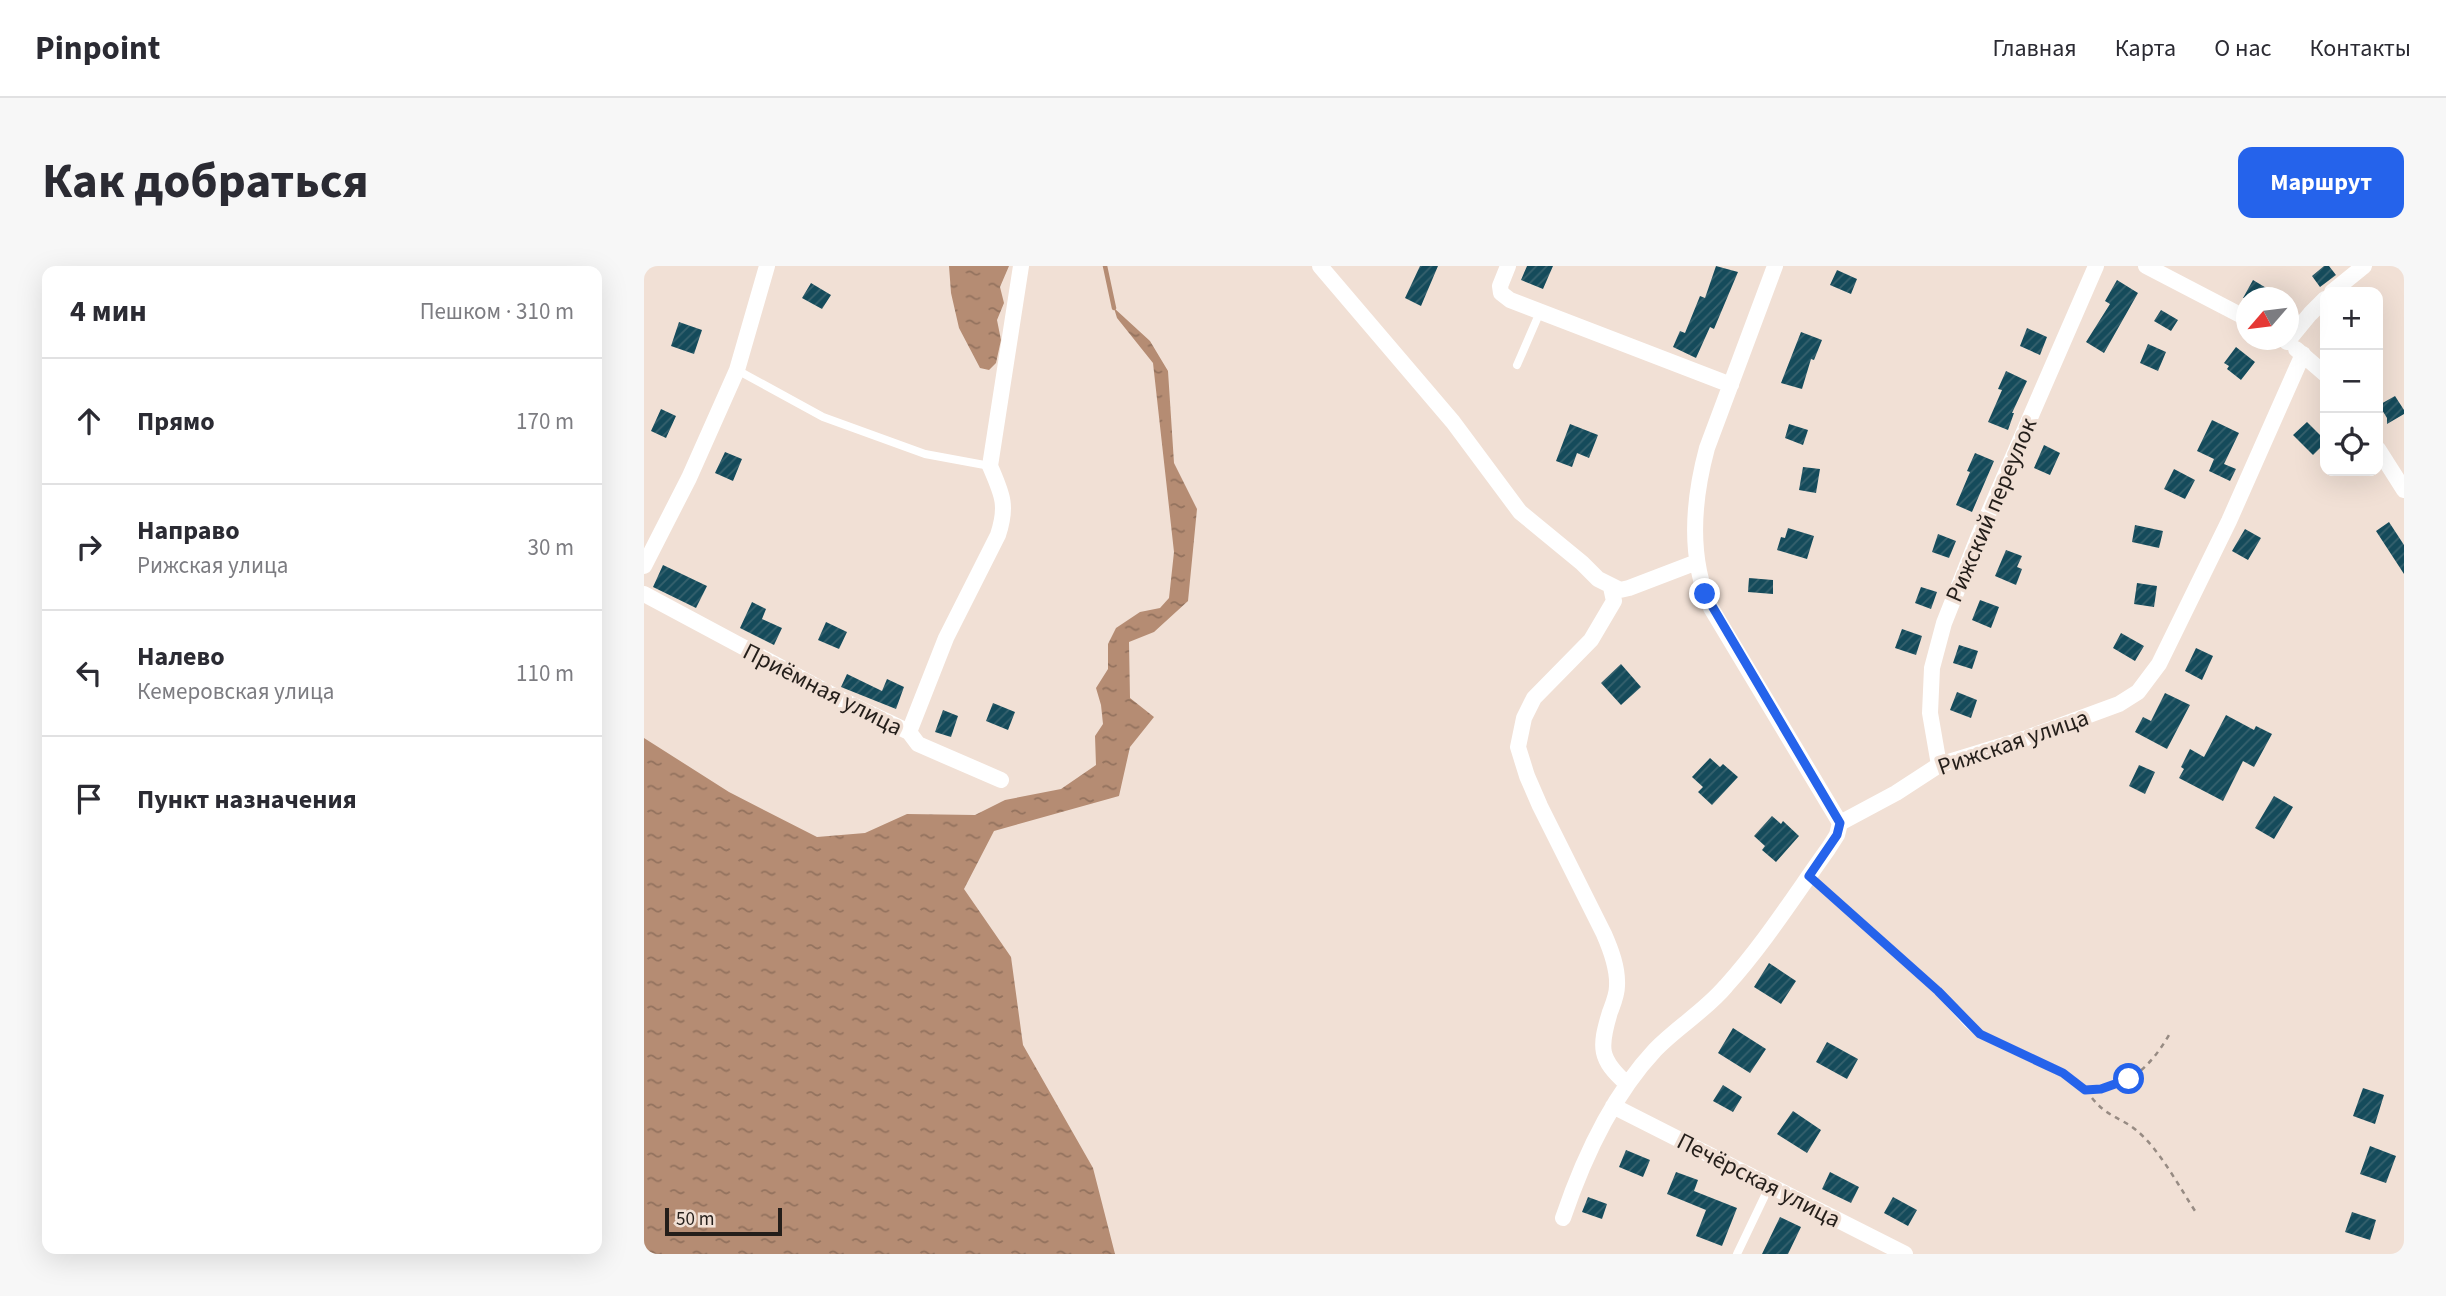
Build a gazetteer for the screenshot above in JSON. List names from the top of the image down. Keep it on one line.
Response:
{"streets":{"street":["Рижский переулок","Приёмная улица","Рижская улица","Печёрская улица"]},"crossings":[["Рижский переулок","Рижская улица"]],"scale_bar":"50 m","north":"bottom left","page":{"header":"Pinpoint","nav":["Главная","Карта","О нас","Контакты"],"title":"Как добраться","buttons":"Маршрут","heading":["4 мин","Пешком · 310 m"],"map_buttons":["+","−"],"list":[["Прямо","170 m"],["Направо","Рижская улица","30 m"],["Налево","Кемеровская улица","110 m"],"Пункт назначения"],"scale":"50 m"}}
